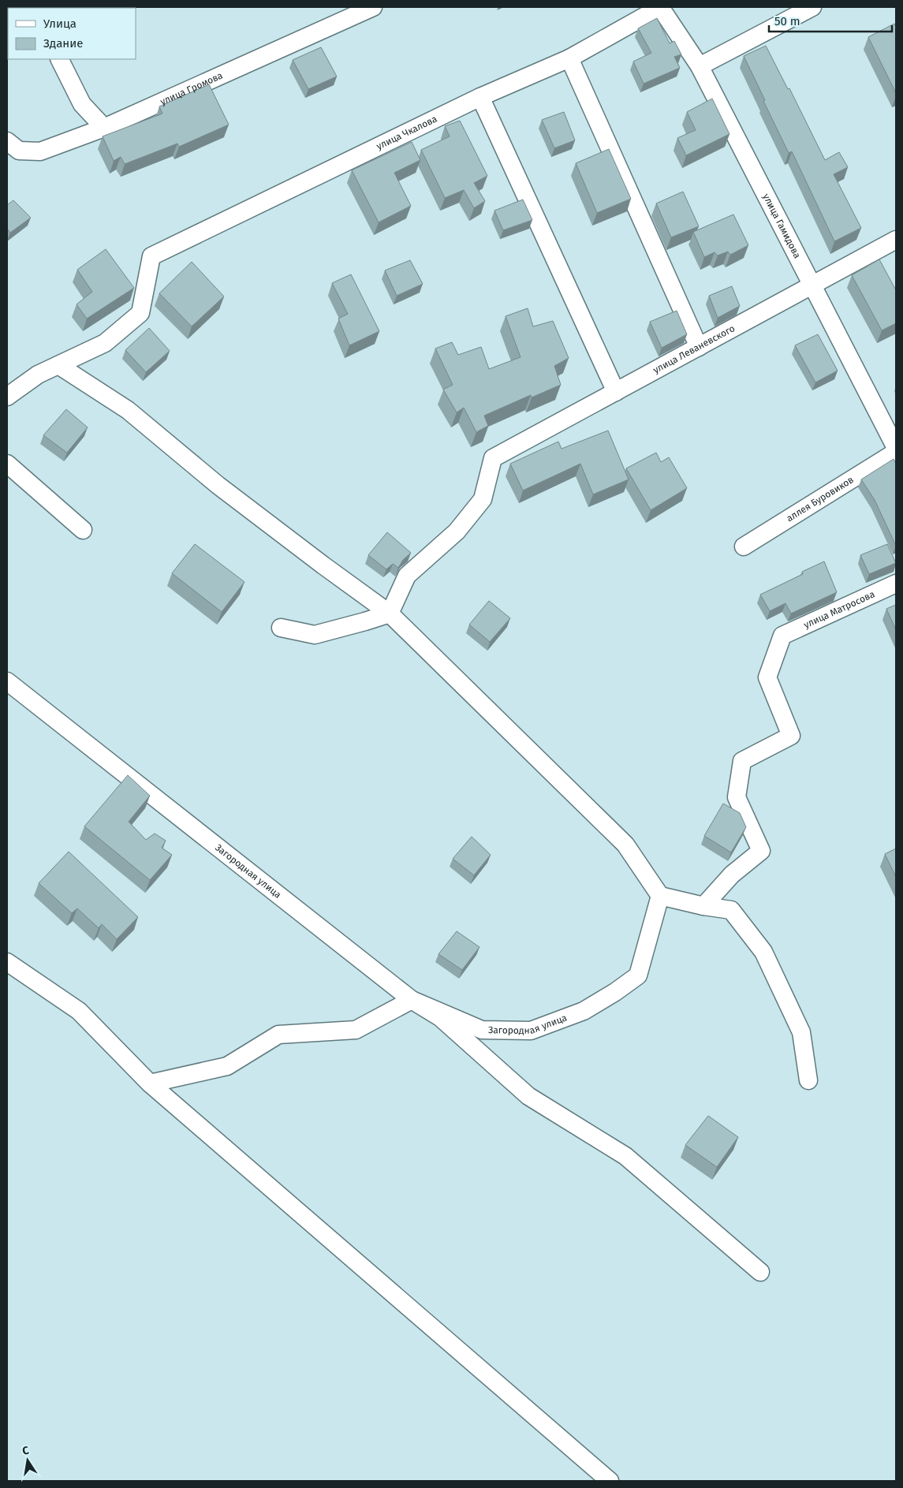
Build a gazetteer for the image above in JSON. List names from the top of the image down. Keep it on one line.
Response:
{"streets":{"street":["улица Громова","улица Чкалова","улица Гамидова","улица Леваневского","аллея Буровиков","улица Матросова","Загородная улица"]},"crossings":[["улица Чкалова","улица Гамидова"],["улица Гамидова","улица Леваневского"]],"legend":["Улица","Здание"],"scale_bar":"50 m","north":"top"}
